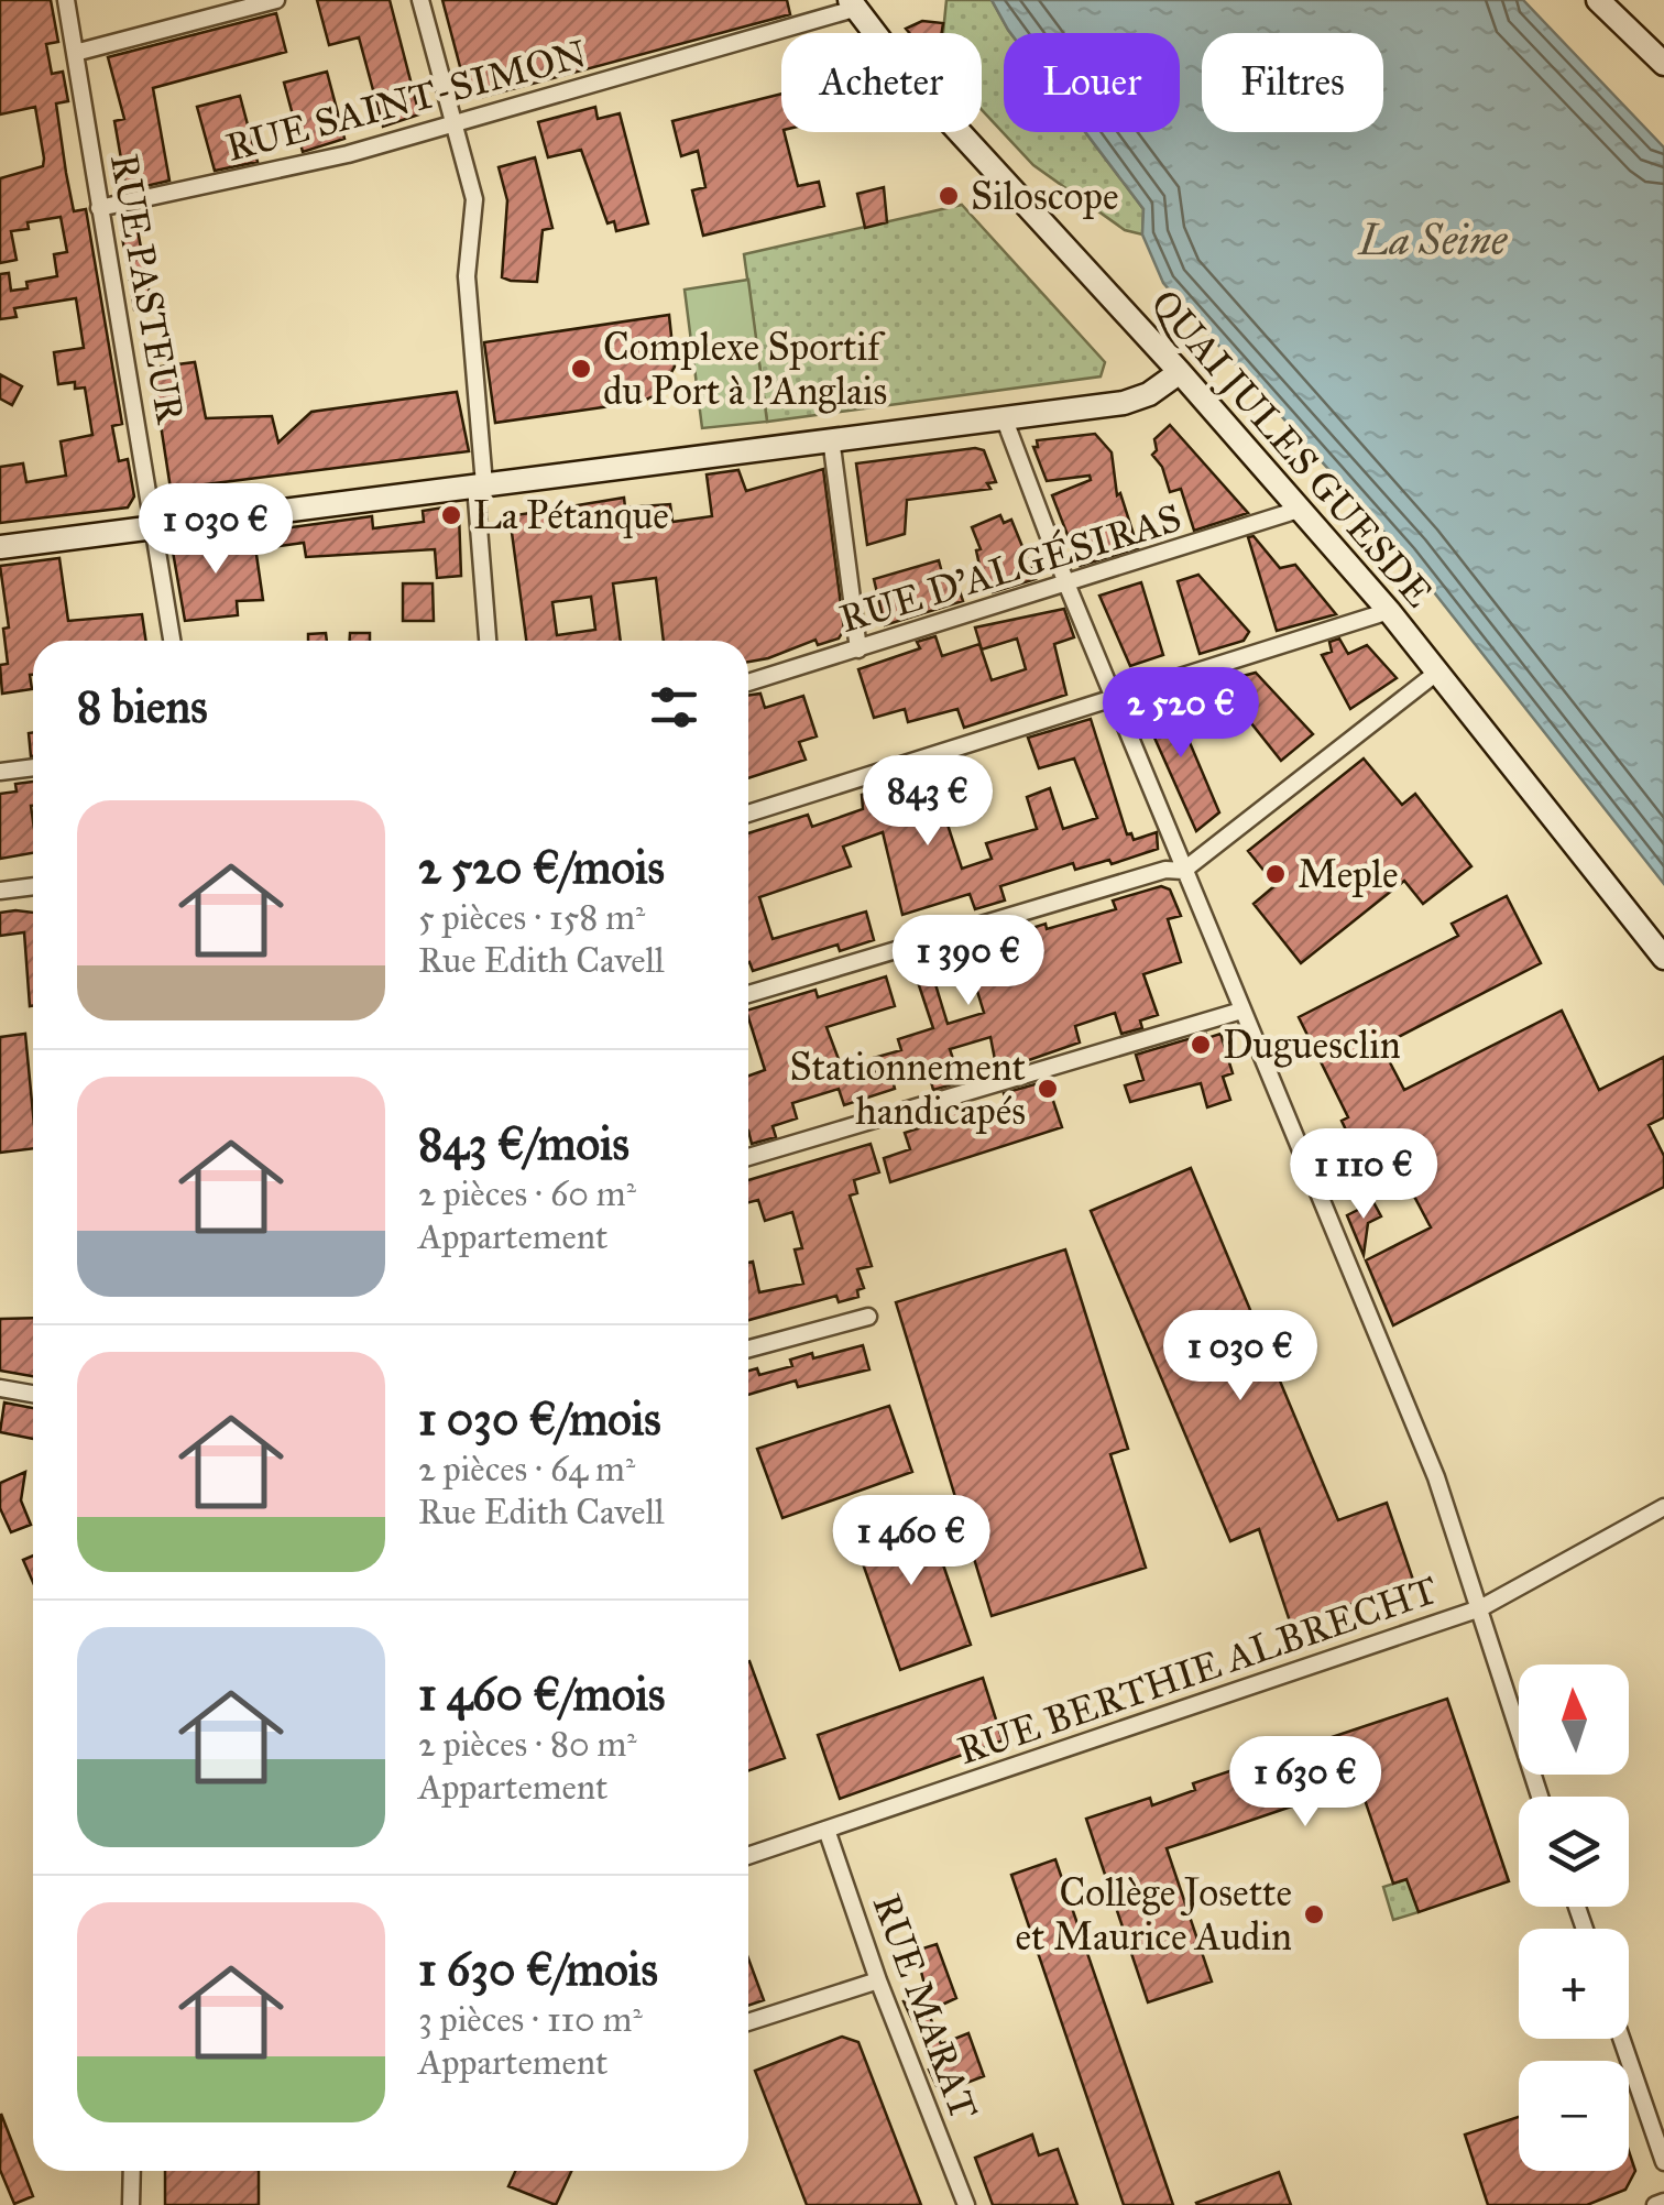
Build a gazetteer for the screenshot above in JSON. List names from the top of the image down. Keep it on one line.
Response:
{"streets":{"main road":["QUAI JULES GUESDE"],"street":["RUE SAINT-SIMON","RUE PASTEUR","RUE D'ALGÉSIRAS","RUE BERTHIE ALBRECHT","RUE MARAT"]},"crossings":[["RUE SAINT-SIMON","RUE PASTEUR"],["RUE SAINT-SIMON","QUAI JULES GUESDE"],["QUAI JULES GUESDE","RUE D'ALGÉSIRAS"],["RUE BERTHIE ALBRECHT","RUE MARAT"]],"water":["La Seine"],"places":["Siloscope","Complexe Sportif du Port à l’Anglais","La Pétanque","Meple","Duguesclin","Stationnement handicapés","Collège Josette et Maurice Audin"],"north":"top","page":{"chip":["Acheter","Louer","Filtres"],"price":["1 030 €","2 520 €","843 €","1 390 €","1 110 €","1 030 €","1 460 €","1 630 €"],"heading":"8 biens","list":[{"name":"2 520 €/mois","note":"5 pièces · 158 m² · Rue Edith Cavell"},{"name":"843 €/mois","note":"2 pièces · 60 m² · Appartement"},{"name":"1 030 €/mois","note":"2 pièces · 64 m² · Rue Edith Cavell"},{"name":"1 460 €/mois","note":"2 pièces · 80 m² · Appartement"},{"name":"1 630 €/mois","note":"3 pièces · 110 m² · Appartement"}],"map_buttons":["+","−"]}}
